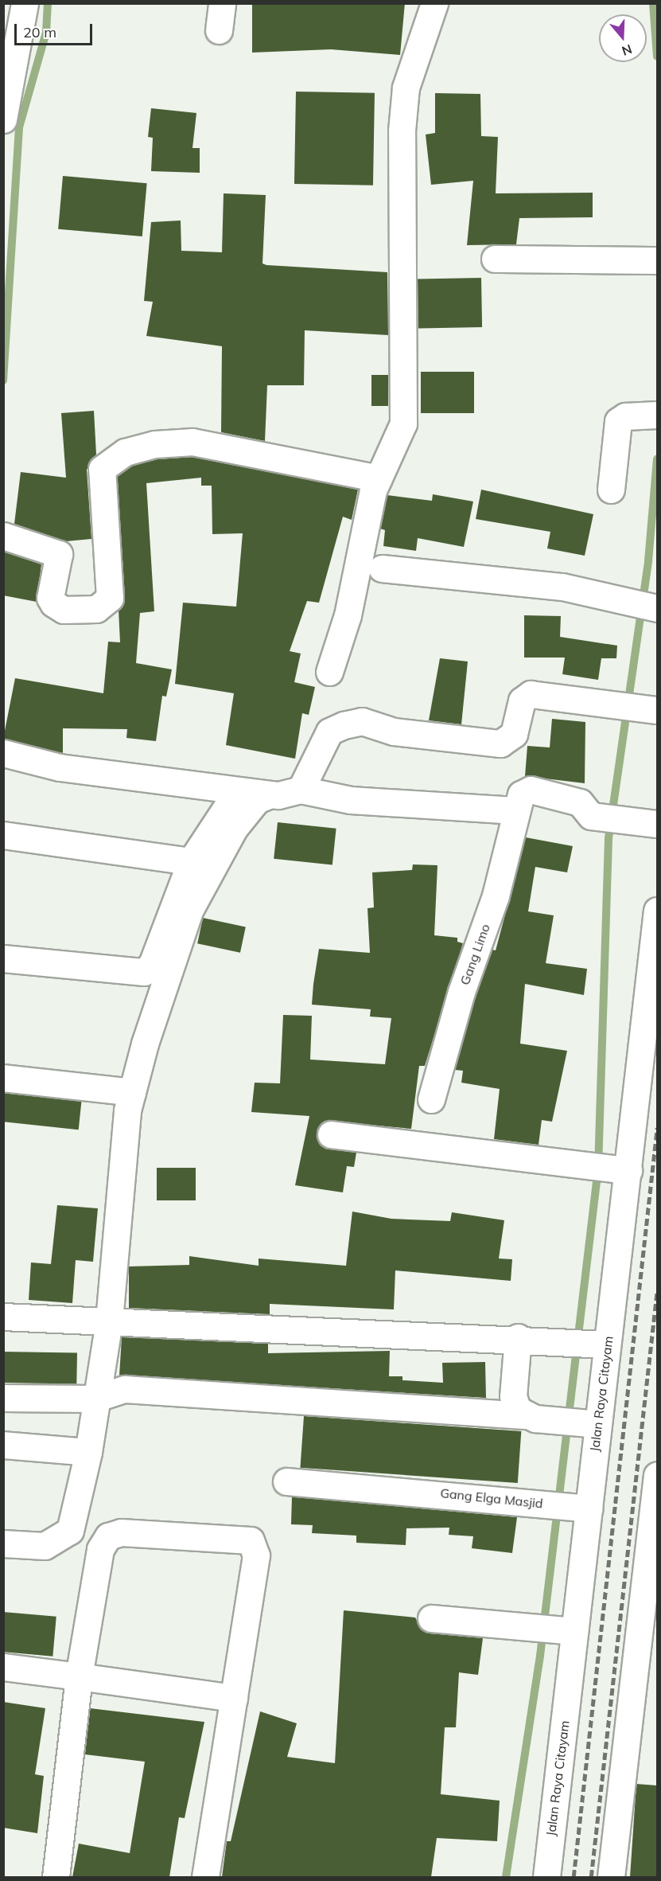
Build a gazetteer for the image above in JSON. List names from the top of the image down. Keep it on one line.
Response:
{"streets":{"street":["Gang Limo","Jalan Raya Citayam","Gang Elga Masjid"]},"crossings":[["Jalan Raya Citayam","Gang Elga Masjid"]],"scale_bar":"20 m","north":"bottom"}
